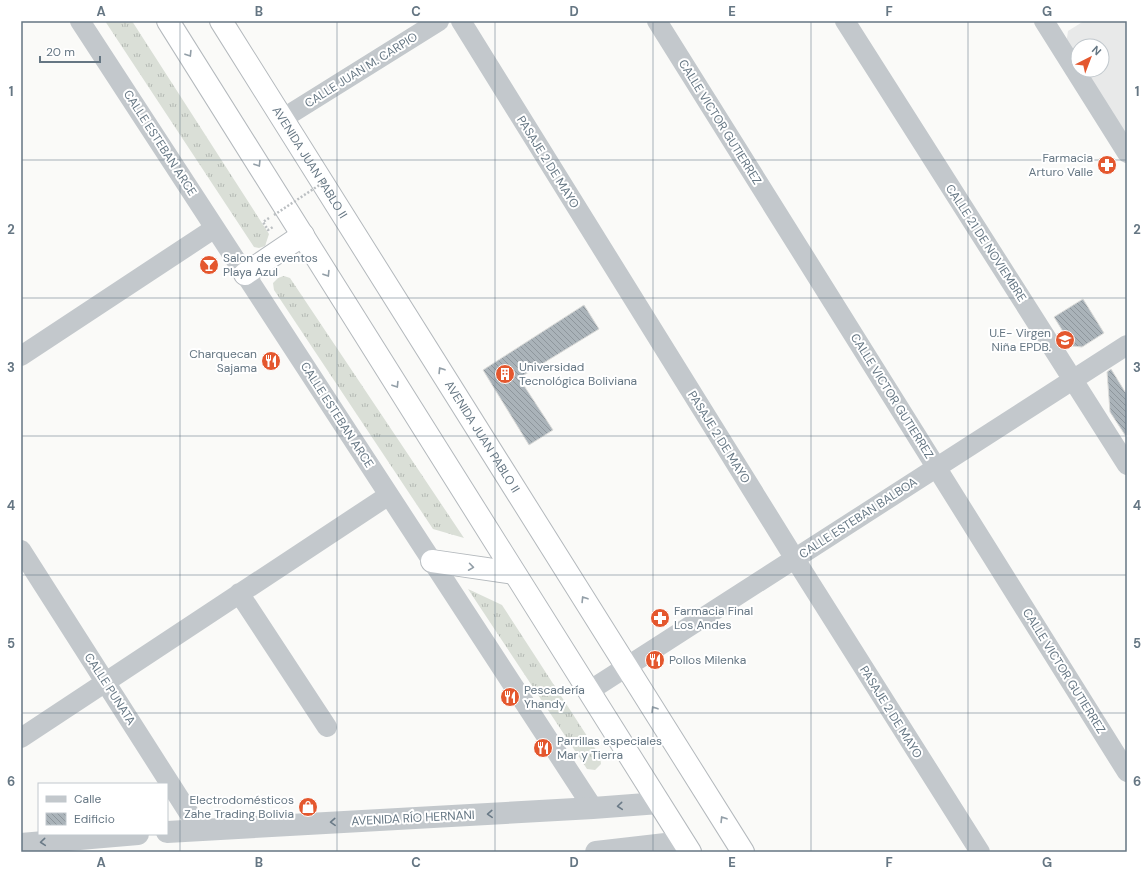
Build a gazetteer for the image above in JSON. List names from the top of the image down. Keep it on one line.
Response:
{"streets":{"highway":["AVENIDA JUAN PABLO II"],"street":["CALLE JUAN M. CARPIO","CALLE VICTOR GUTIERREZ","CALLE ESTEBAN ARCE","PASAJE 2 DE MAYO","CALLE 21 DE NOVIEMBRE","CALLE ESTEBAN BALBOA","CALLE PUNATA","AVENIDA RÍO HERNANI"]},"crossings":[["CALLE JUAN M. CARPIO","AVENIDA JUAN PABLO II"],["CALLE VICTOR GUTIERREZ","CALLE ESTEBAN BALBOA"],["CALLE ESTEBAN ARCE","AVENIDA RÍO HERNANI"],["AVENIDA JUAN PABLO II","CALLE ESTEBAN BALBOA"],["PASAJE 2 DE MAYO","CALLE ESTEBAN BALBOA"],["CALLE 21 DE NOVIEMBRE","CALLE ESTEBAN BALBOA"],["CALLE PUNATA","AVENIDA RÍO HERNANI"]],"one_way":["AVENIDA RÍO HERNANI"],"places":{"pharmacy":["Farmacia Arturo Valle","Farmacia Final Los Andes"],"bar":["Salon de eventos Playa Azul"],"school or university":["U.E- Virgen Niña EPDB."],"restaurant":["Charquecan Sajama","Pollos Milenka","Pescadería Yhandy","Parrillas especiales Mar y Tierra"],"building":["Universidad Tecnológica Boliviana"],"shop":["Electrodomésticos Zahe Trading Bolivia"]},"legend":["Calle","Edificio"],"scale_bar":"20 m","north":"top right","grid":{"columns":["A","B","C","D","E","F","G"],"rows":["1","2","3","4","5","6"]}}
